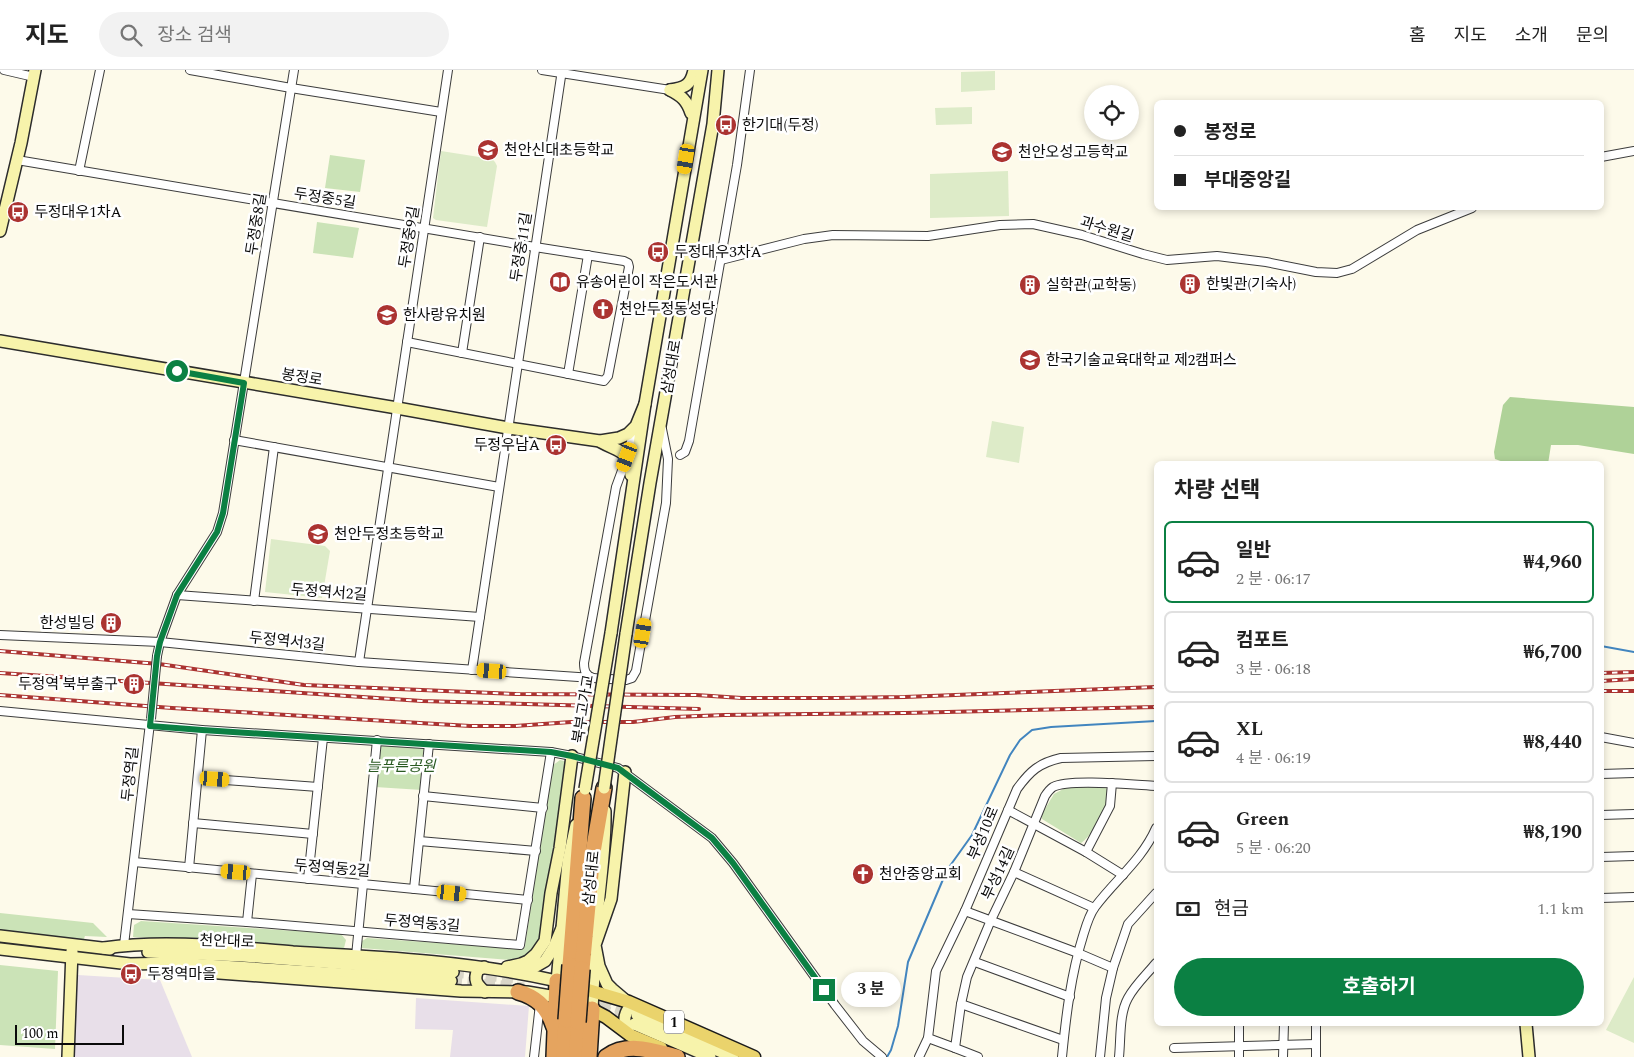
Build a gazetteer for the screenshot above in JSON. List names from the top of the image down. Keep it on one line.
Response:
{"streets":{"highway":["삼성대로","1"],"main road":["봉정로","북부고가교","천안대로"],"street":["두정중5길","두정중8길","과수원길","두정중9길","두정중11길","두정역서2길","두정역서3길","두정역길","부성10로","두정역동2길","부성14길","두정역동3길"]},"crossings":[["두정중5길","두정중8길"],["두정중5길","두정중9길"],["두정중5길","두정중11길"],["두정중8길","봉정로"],["두정중8길","두정역길"],["두정중9길","봉정로"],["두정중9길","두정역서2길"],["두정중9길","두정역서3길"],["두정중11길","봉정로"],["두정중11길","두정역서2길"],["두정중11길","두정역서3길"],["삼성대로","두정역서3길"],["삼성대로","북부고가교"],["봉정로","두정역길"],["두정역서2길","두정역길"],["두정역서3길","두정역길"],["북부고가교","1"],["두정역길","두정역동2길"],["두정역길","두정역동3길"],["두정역동2길","두정역동3길"]],"parks":["늘푸른공원"],"places":{"bus stop":["한기대(두정)","두정대우1차A","두정대우3차A","두정우남A","두정역마을"],"school or university":["천안신대초등학교","천안오성고등학교","한사랑유치원","한국기술교육대학교 제2캠퍼스","천안두정초등학교"],"library":["유송어린이 작은도서관"],"building":["한빛관(기숙사)","실학관(교학동)","한성빌딩","두정역 북부출구"],"church":["천안두정동성당","천안중앙교회"]},"scale_bar":"100 m","page":{"header":"지도","search":"장소 검색","nav":["홈","지도","소개","문의"],"banner":["봉정로","부대중앙길"],"heading":"차량 선택","list":[{"name":"일반","note":"2 분 · 06:17","value":"₩4,960"},{"name":"컴포트","note":"3 분 · 06:18","value":"₩6,700"},{"name":"XL","note":"4 분 · 06:19","value":"₩8,440"},{"name":"Green","note":"5 분 · 06:20","value":"₩8,190"}],"pay":["현금","1.1 km"],"buttons":"호출하기","bubble":"3 분","scale":"100 m"}}
